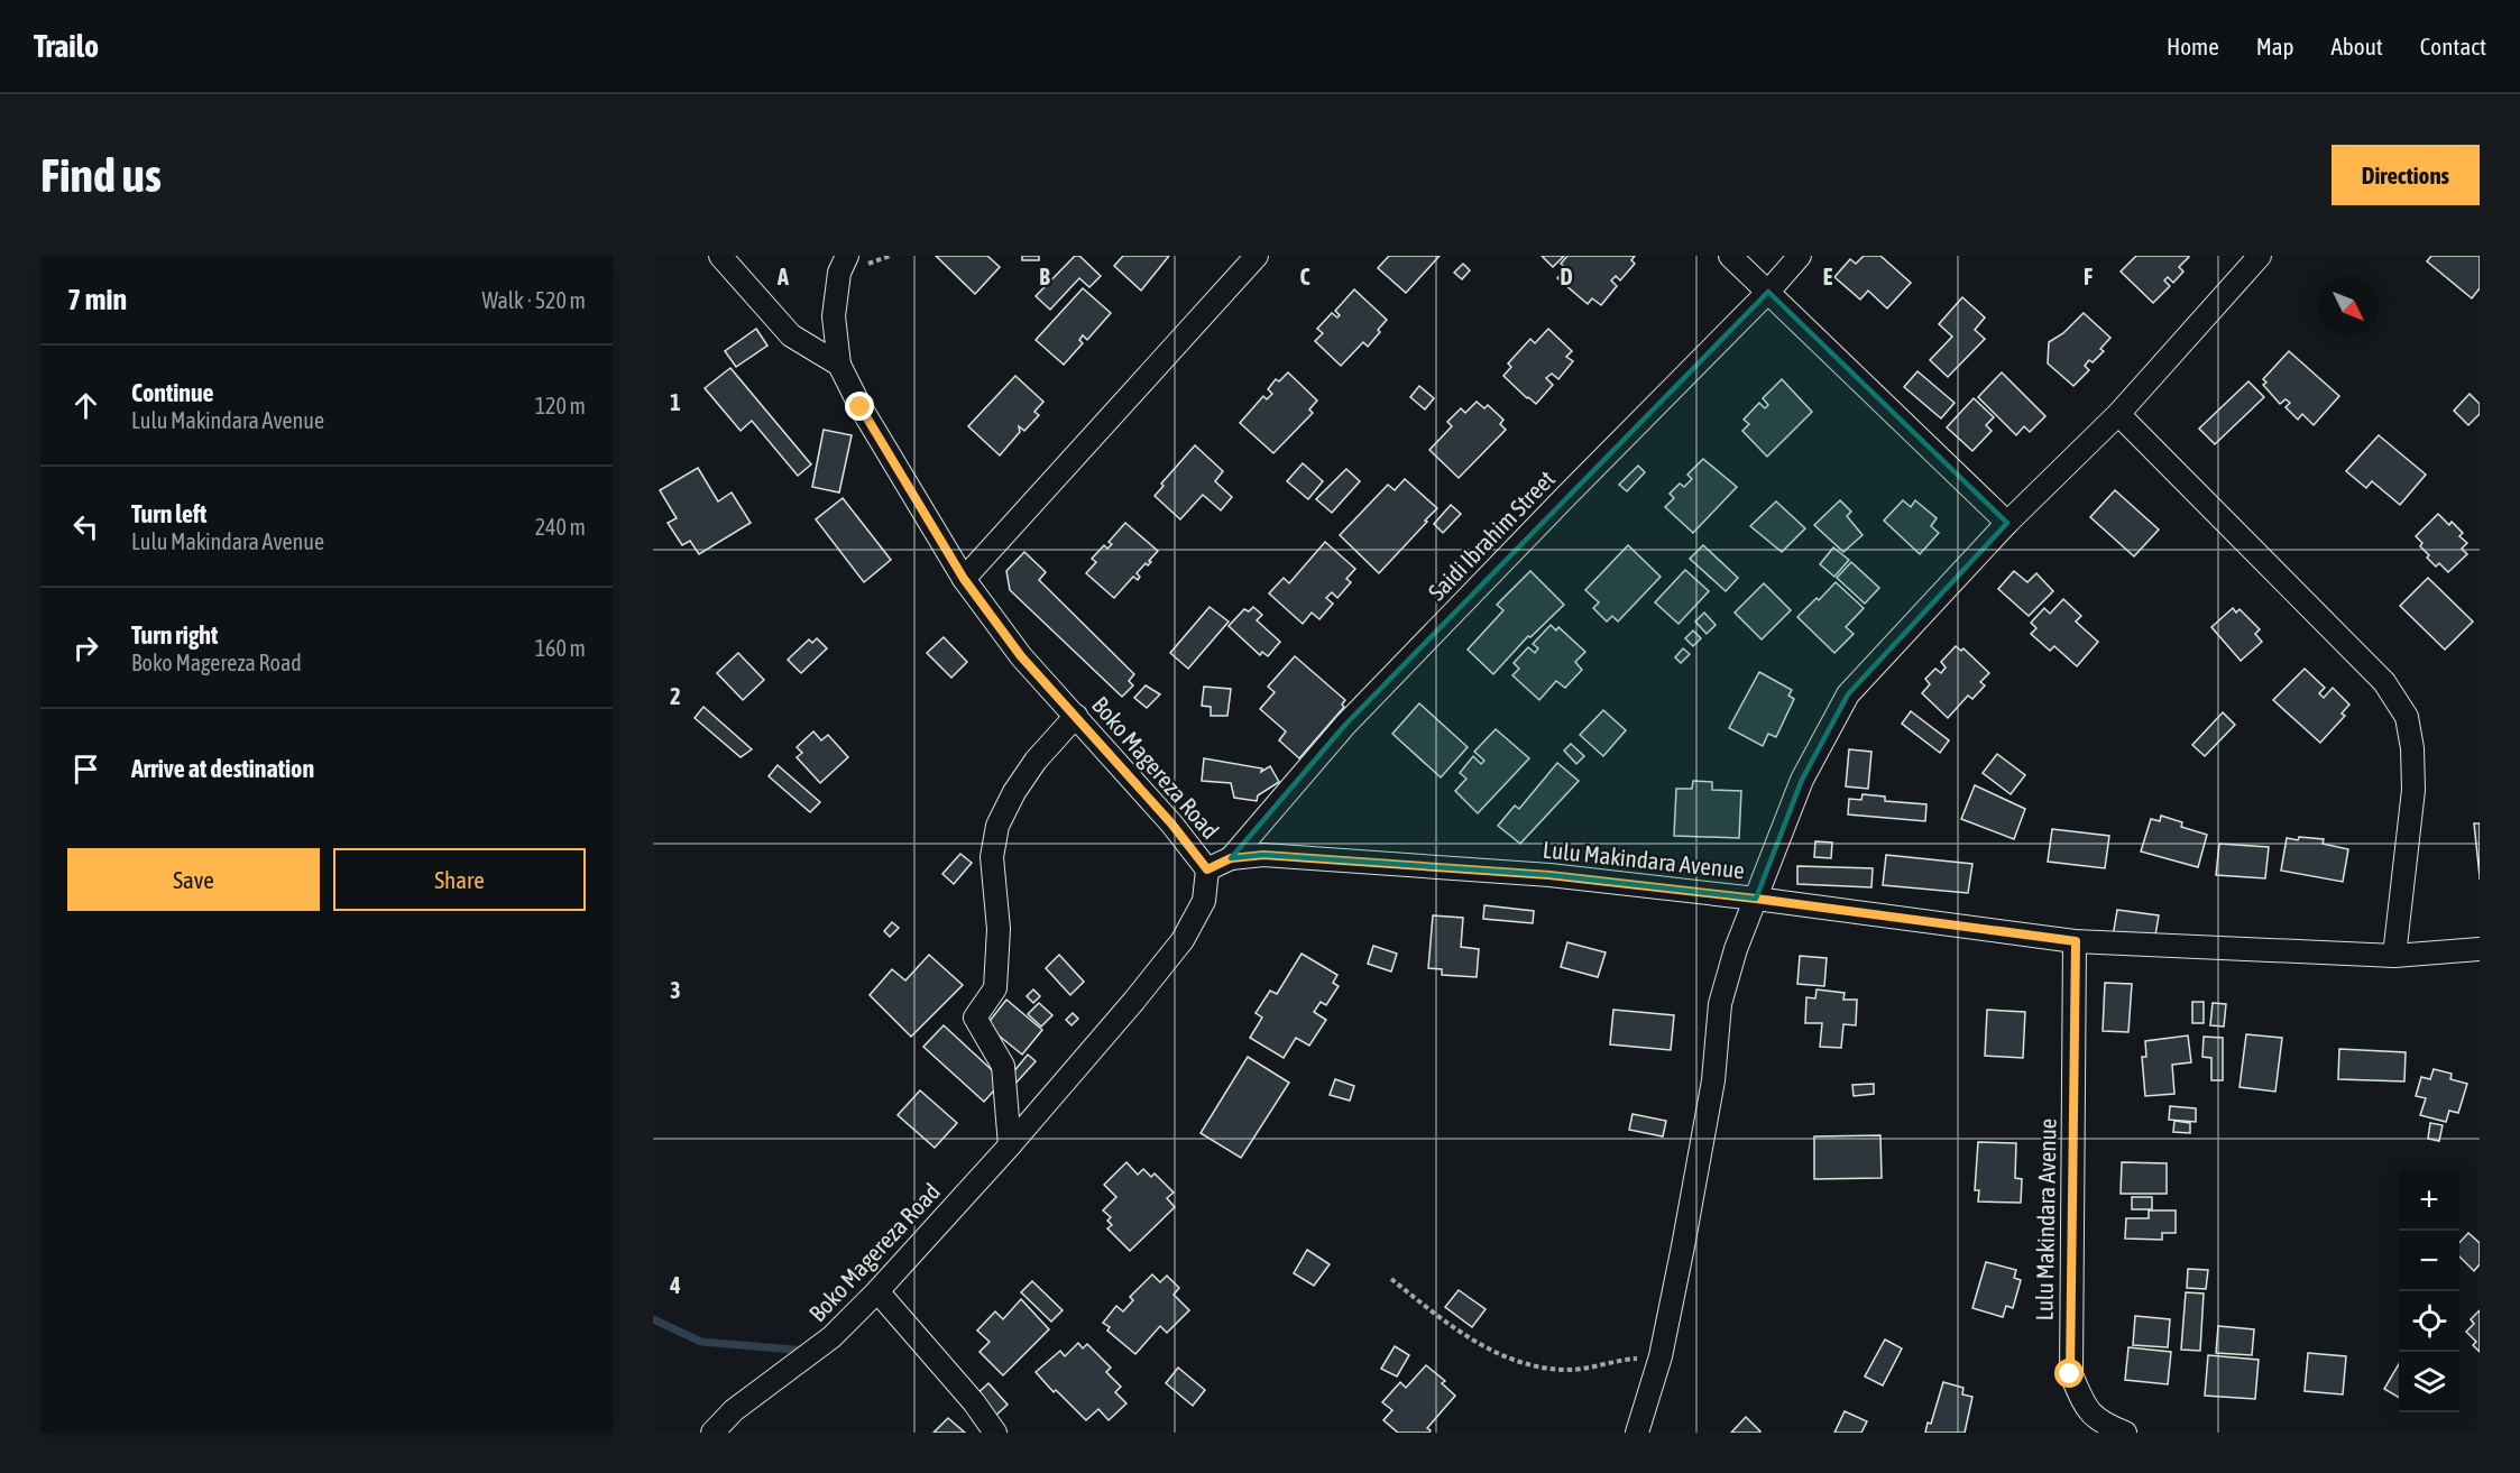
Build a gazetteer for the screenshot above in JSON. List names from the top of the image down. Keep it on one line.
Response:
{"streets":{"street":["Saidi Ibrahim Street","Boko Magereza Road","Lulu Makindara Avenue"]},"crossings":[["Saidi Ibrahim Street","Lulu Makindara Avenue"],["Boko Magereza Road","Lulu Makindara Avenue"]],"north":"bottom right","page":{"header":"Trailo","nav":["Home","Map","About","Contact"],"buttons":["Directions",["Save","Share"]],"title":"Find us","heading":["7 min","Walk · 520 m"],"list":[["Continue","Lulu Makindara Avenue","120 m"],["Turn left","Lulu Makindara Avenue","240 m"],["Turn right","Boko Magereza Road","160 m"],"Arrive at destination"],"map_buttons":["+","−"]},"grid":{"columns":["A","B","C","D","E","F"],"rows":["1","2","3","4"]}}
